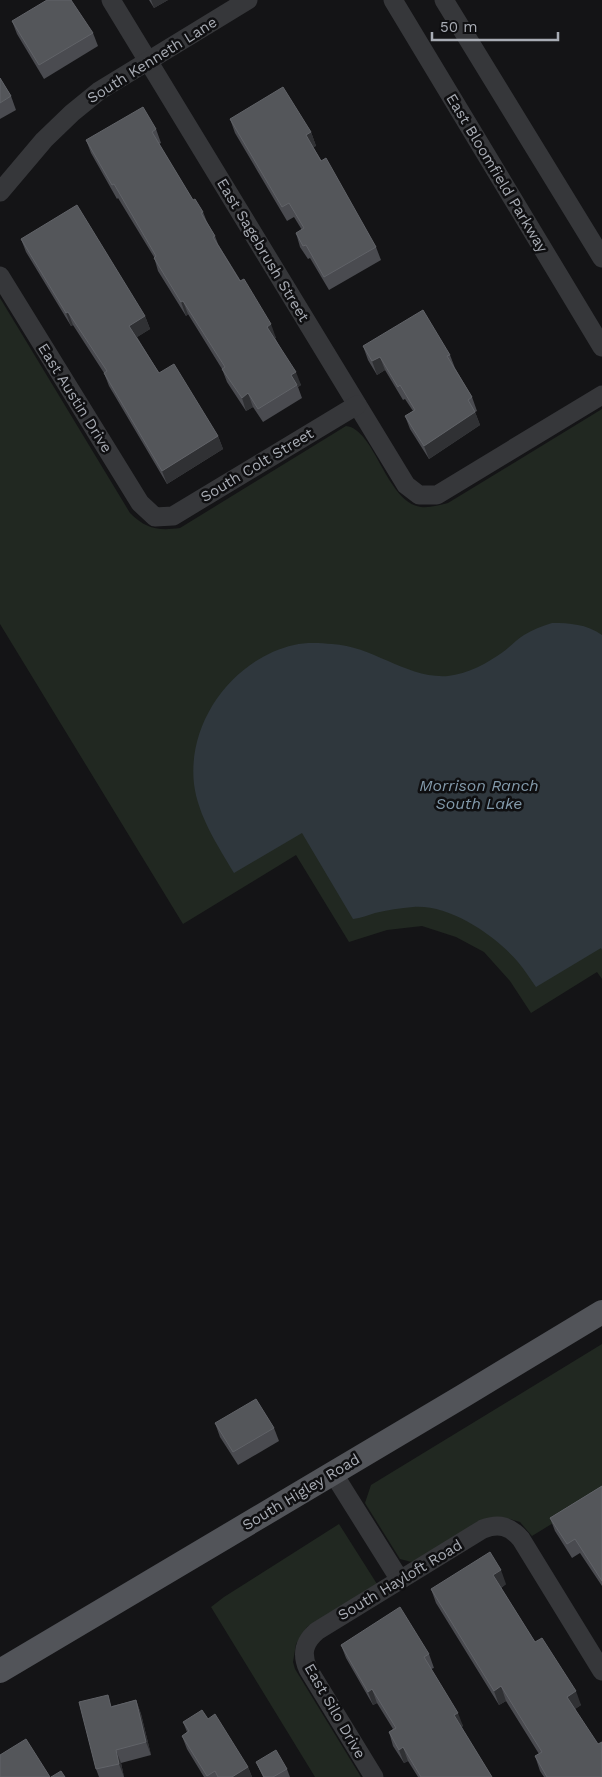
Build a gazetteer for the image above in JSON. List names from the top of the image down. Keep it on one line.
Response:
{"streets":{"main road":["South Higley Road"],"street":["South Kenneth Lane","East Bloomfield Parkway","East Sagebrush Street","East Austin Drive","South Colt Street","South Hayloft Road","East Silo Drive"]},"crossings":[["South Kenneth Lane","East Sagebrush Street"],["East Sagebrush Street","South Colt Street"],["East Austin Drive","South Colt Street"],["South Hayloft Road","East Silo Drive"]],"water":["Morrison Ranch South Lake"],"scale_bar":"50 m"}
